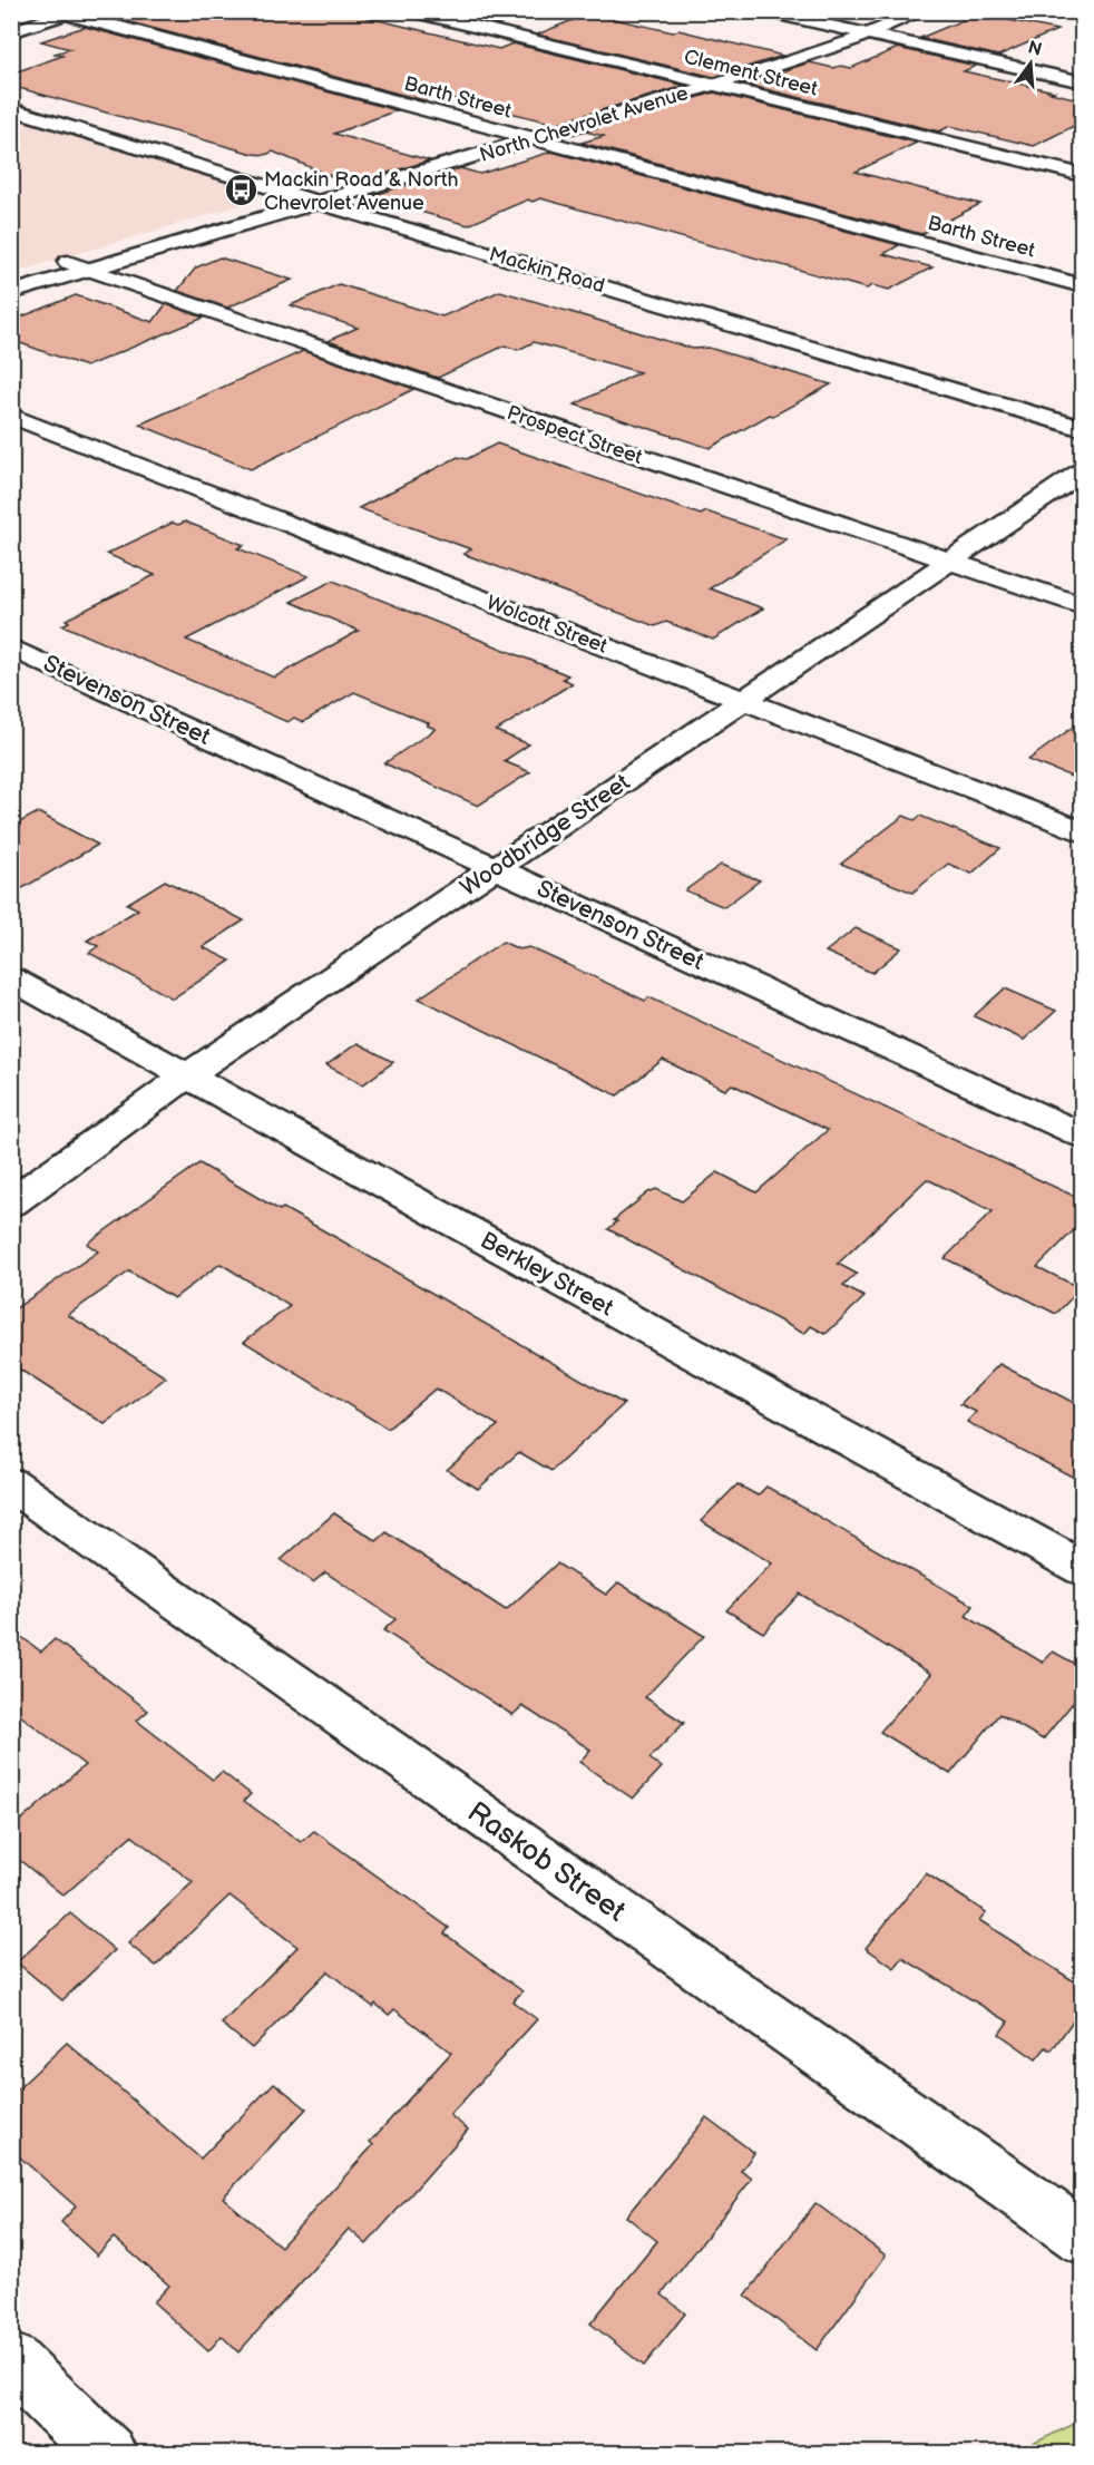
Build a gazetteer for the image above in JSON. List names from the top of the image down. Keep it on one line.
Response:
{"streets":{"street":["Clement Street","Barth Street","North Chevrolet Avenue","Mackin Road","Prospect Street","Wolcott Street","Stevenson Street","Woodbridge Street","Berkley Street","Raskob Street"]},"crossings":[["Clement Street","North Chevrolet Avenue"],["Barth Street","North Chevrolet Avenue"],["North Chevrolet Avenue","Mackin Road"],["North Chevrolet Avenue","Prospect Street"],["Prospect Street","Woodbridge Street"],["Wolcott Street","Woodbridge Street"],["Stevenson Street","Woodbridge Street"],["Woodbridge Street","Berkley Street"]],"places":{"bus stop":["Mackin Road & North Chevrolet Avenue"]},"north":"top"}
